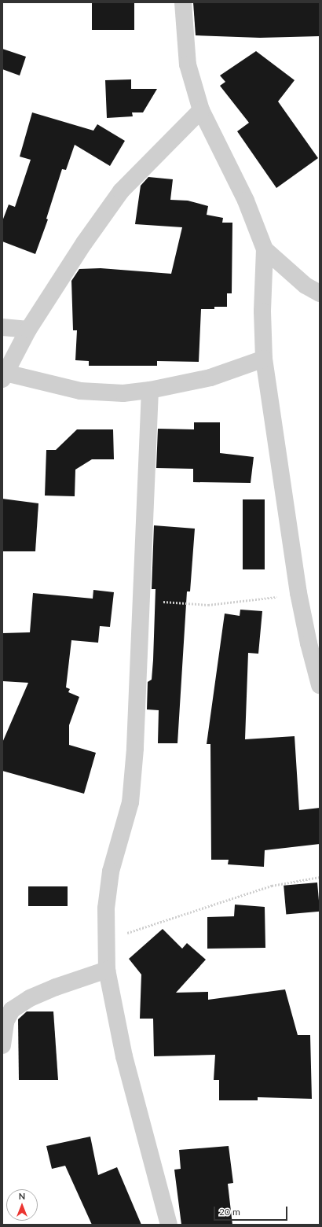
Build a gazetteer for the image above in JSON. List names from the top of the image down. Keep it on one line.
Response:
{"scale_bar":"20 m","north":"top"}
